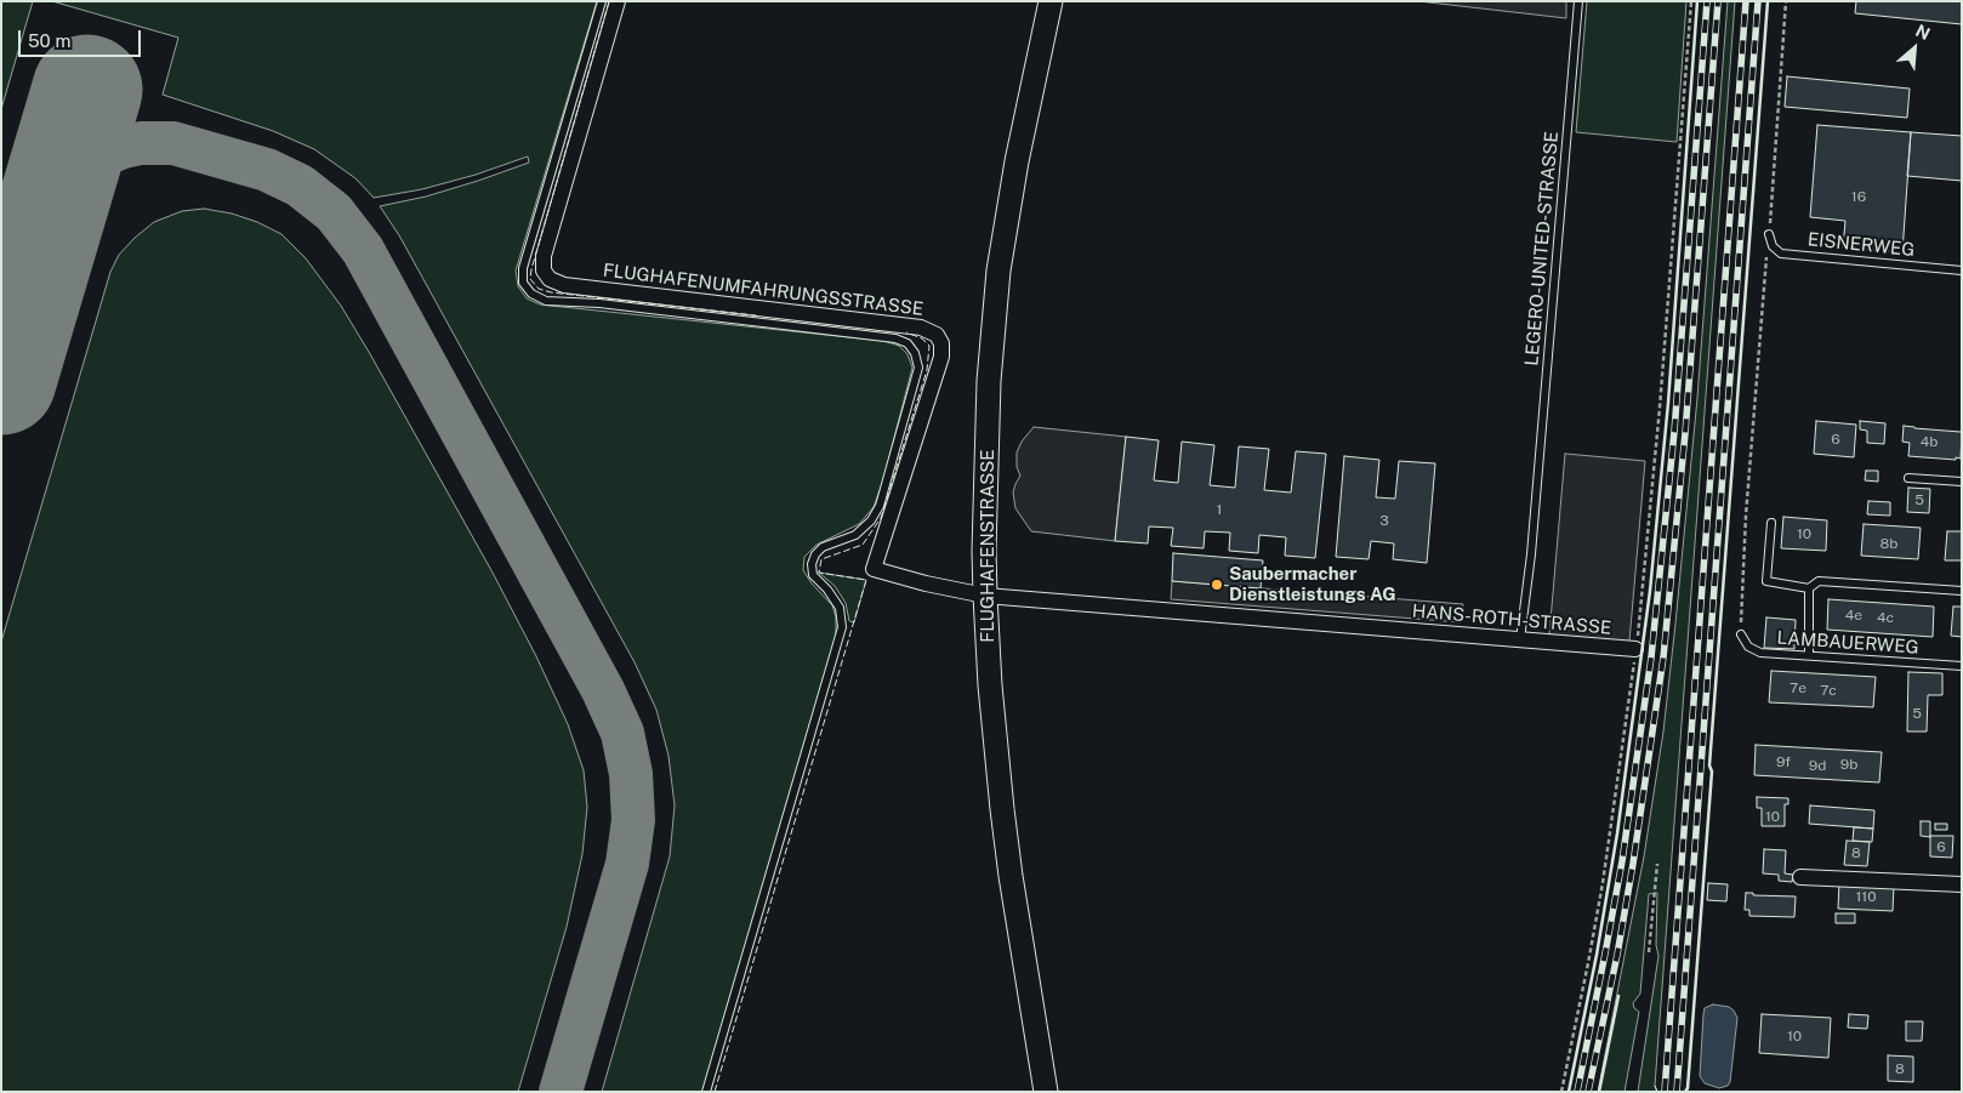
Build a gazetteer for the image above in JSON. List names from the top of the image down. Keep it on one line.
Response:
{"streets":{"main road":["FLUGHAFENSTRASSE"],"street":["FLUGHAFENUMFAHRUNGSSTRASSE","HANS-ROTH-STRASSE"],"lane":["EISNERWEG","LEGERO-UNITED-STRASSE","LAMBAUERWEG"]},"crossings":[["LEGERO-UNITED-STRASSE","HANS-ROTH-STRASSE"],["FLUGHAFENUMFAHRUNGSSTRASSE","FLUGHAFENSTRASSE"],["FLUGHAFENUMFAHRUNGSSTRASSE","HANS-ROTH-STRASSE"],["FLUGHAFENSTRASSE","HANS-ROTH-STRASSE"]],"places":["Saubermacher Dienstleistungs AG"],"house_numbers":["16","6","4b","5","1","3","10","8b","4e","4c","7e","7c","5","9f","9b","9d","10","6","8","110","10","8"],"scale_bar":"50 m","north":"top right"}
